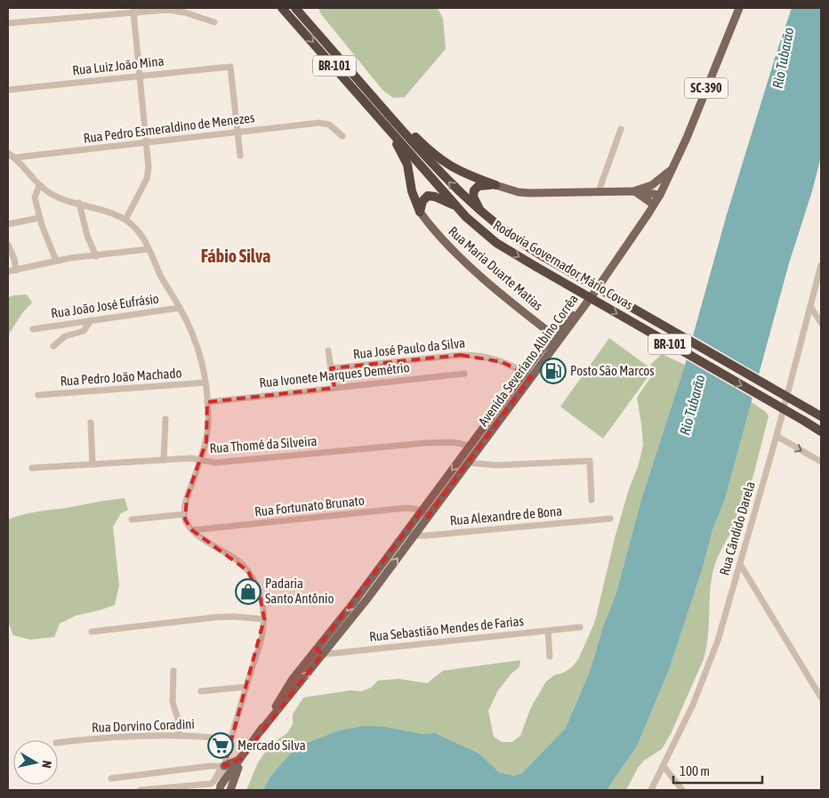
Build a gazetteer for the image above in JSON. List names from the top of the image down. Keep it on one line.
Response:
{"streets":{"highway":["BR-101","Rodovia Governador Mário Covas"],"main road":["SC-390","Rua Maria Duarte Matias","Avenida Severiano Albino Corrêa"],"street":["Rua Luiz João Mina","Rua Pedro Esmeraldino de Menezes","Rua João José Eufrásio","Rua José Paulo da Silva","Rua Ivonete Marques Demétrio","Rua Pedro João Machado","Rua Thomé da Silveira","Rua Fortunato Brunato","Rua Alexandre de Bona","Rua Cândido Darela","Rua Sebastião Mendes de Farias","Rua Dorvino Coradini"]},"crossings":[["Rua Luiz João Mina","Rua Pedro Esmeraldino de Menezes"],["SC-390","Avenida Severiano Albino Corrêa"],["Rua Maria Duarte Matias","Avenida Severiano Albino Corrêa"],["Rua José Paulo da Silva","Avenida Severiano Albino Corrêa"],["Avenida Severiano Albino Corrêa","Rua Thomé da Silveira"],["Avenida Severiano Albino Corrêa","Rua Fortunato Brunato"],["Avenida Severiano Albino Corrêa","Rua Alexandre de Bona"],["Avenida Severiano Albino Corrêa","Rua Sebastião Mendes de Farias"]],"districts":["Fábio Silva"],"water":["Rio Tubarão"],"places":{"fuel station":["Posto São Marcos"],"shop":["Padaria Santo Antônio"],"supermarket":["Mercado Silva"]},"scale_bar":"100 m","north":"right"}
